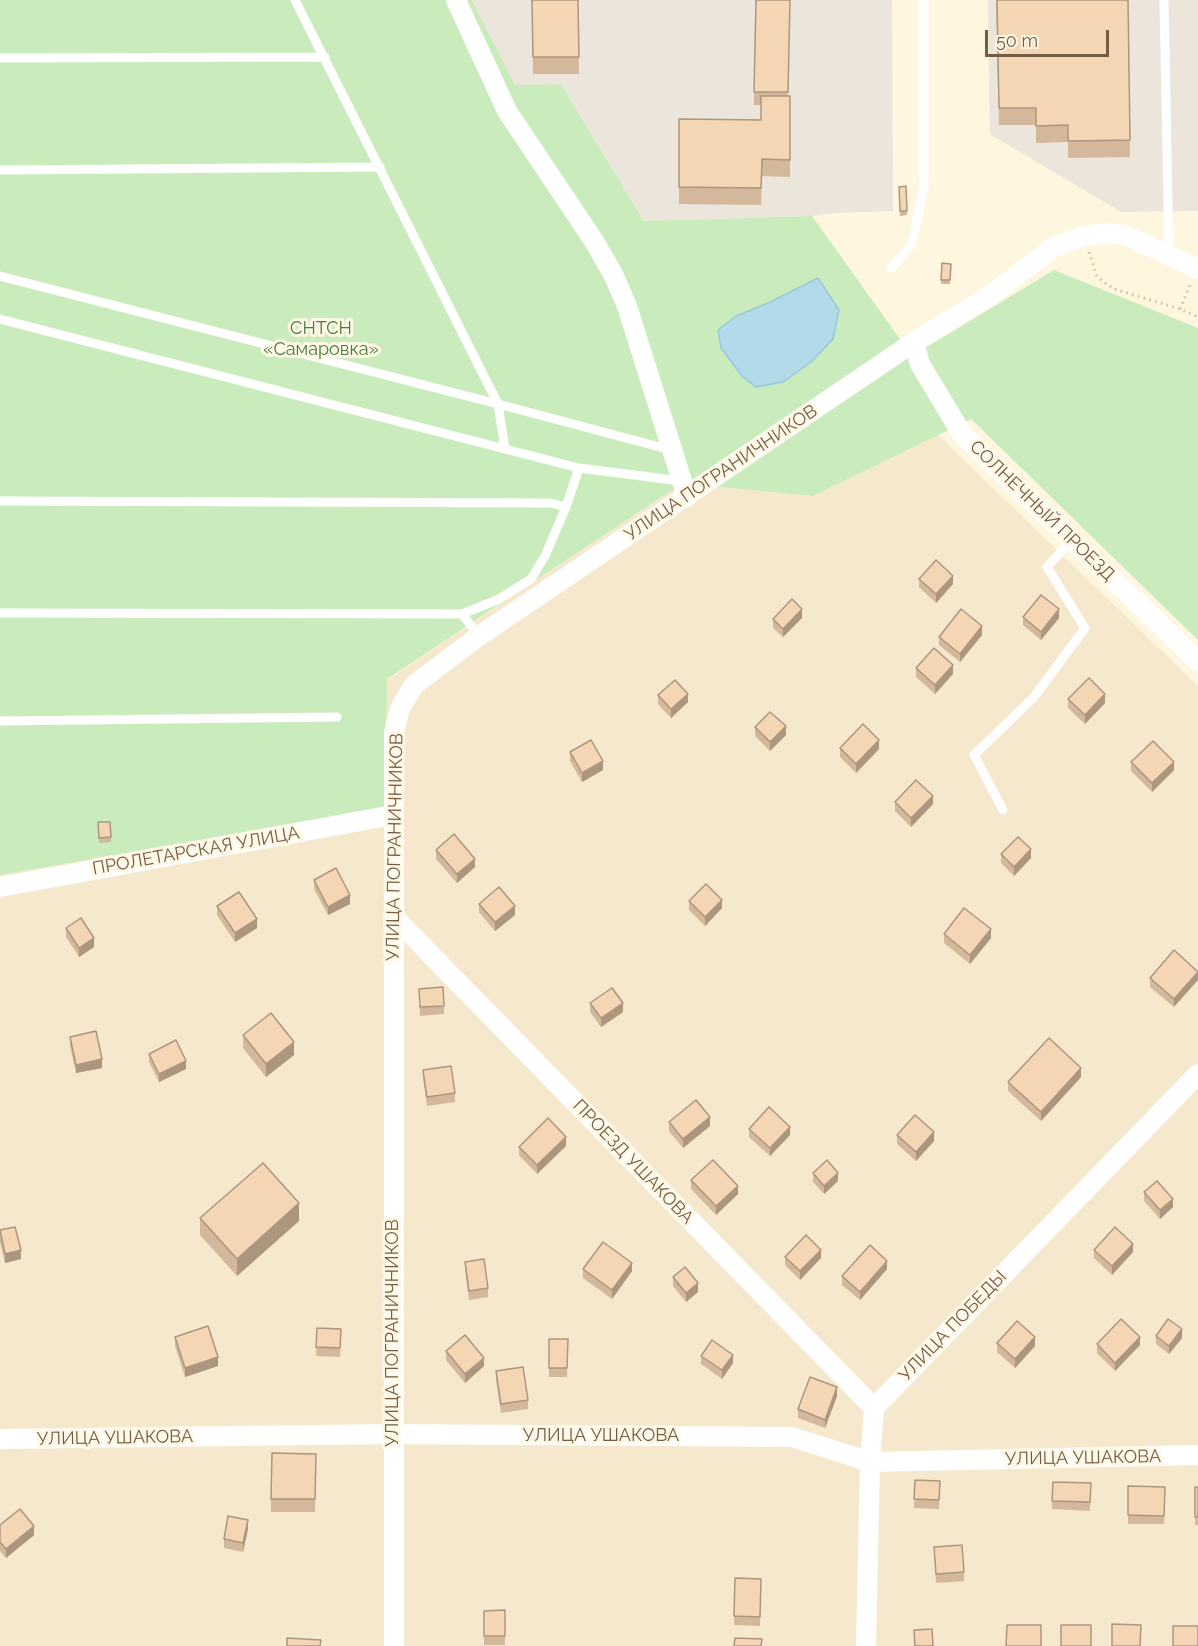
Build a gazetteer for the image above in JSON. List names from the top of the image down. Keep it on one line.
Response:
{"streets":{"street":["УЛИЦА ПОГРАНИЧНИКОВ","СОЛНЕЧНЫЙ ПРОЕЗД","ПРОЛЕТАРСКАЯ УЛИЦА","ПРОЕЗД УШАКОВА","УЛИЦА ПОБЕДЫ","УЛИЦА УШАКОВА"]},"crossings":[["УЛИЦА ПОГРАНИЧНИКОВ","СОЛНЕЧНЫЙ ПРОЕЗД"],["УЛИЦА ПОГРАНИЧНИКОВ","ПРОЛЕТАРСКАЯ УЛИЦА"],["УЛИЦА ПОГРАНИЧНИКОВ","ПРОЕЗД УШАКОВА"],["УЛИЦА ПОГРАНИЧНИКОВ","УЛИЦА УШАКОВА"],["ПРОЕЗД УШАКОВА","УЛИЦА ПОБЕДЫ"]],"parks":["СНТСН «Самаровка»"],"scale_bar":"50 m"}
